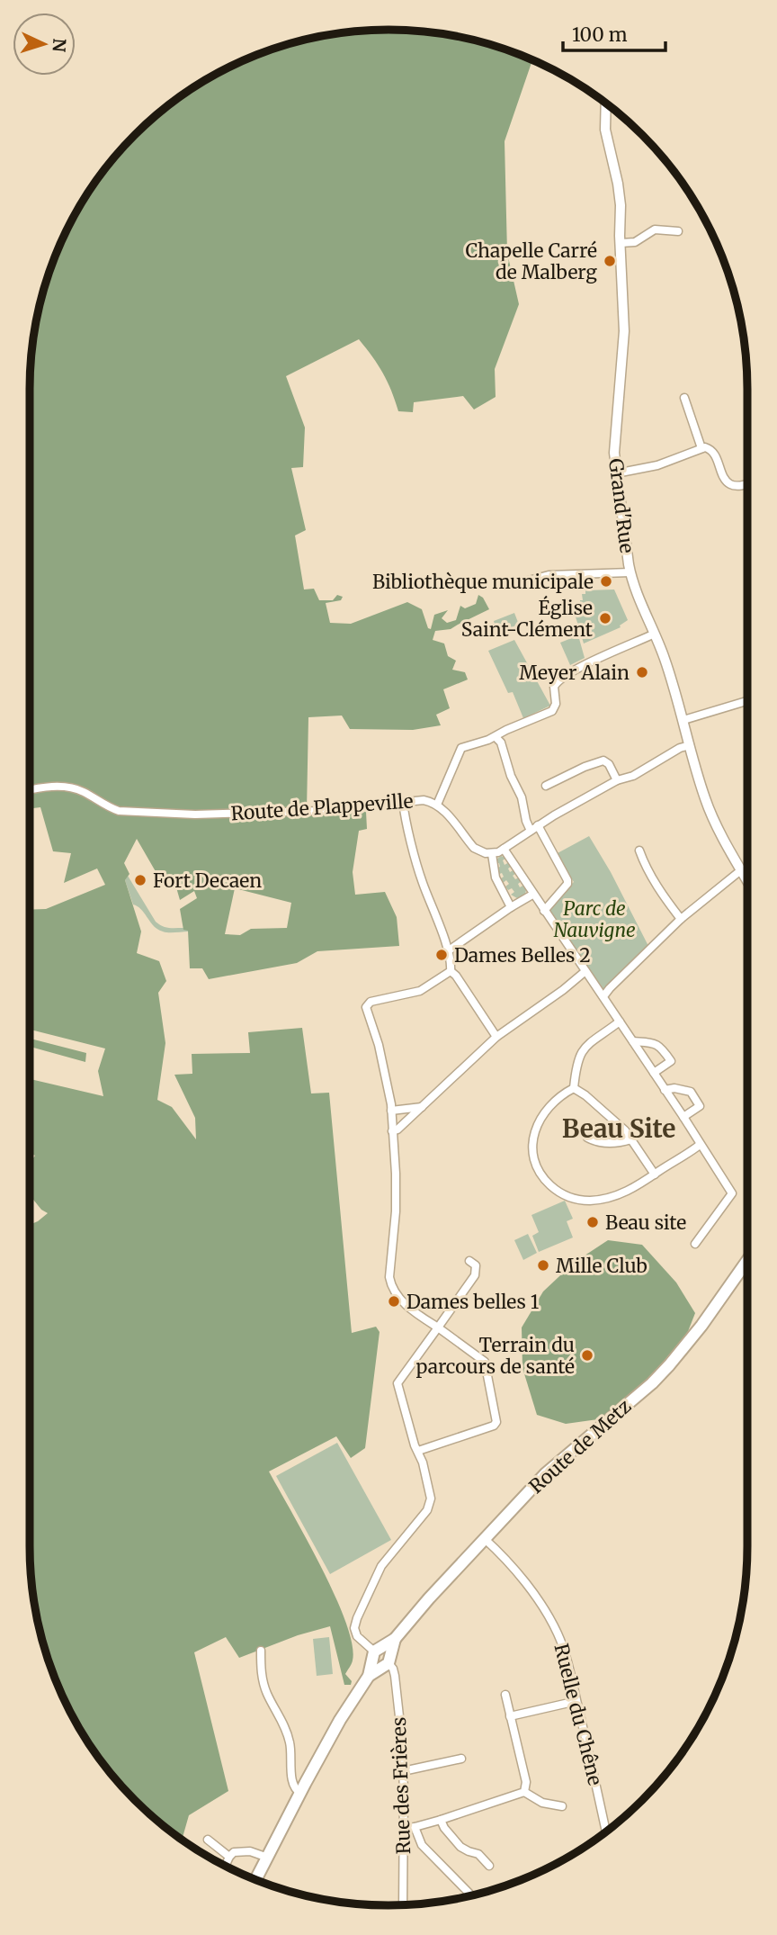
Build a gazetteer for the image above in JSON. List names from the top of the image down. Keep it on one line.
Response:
{"streets":{"main road":["Route de Metz"],"street":["Grand'Rue","Route de Plappeville","Ruelle du Chêne","Rue des Frières"]},"crossings":[["Route de Metz","Ruelle du Chêne"],["Route de Metz","Rue des Frières"]],"districts":["Beau Site"],"parks":["Parc de Nauvigne"],"places":["Chapelle Carré de Malberg","Bibliothèque municipale","Église Saint-Clément","Meyer Alain","Fort Decaen","Dames Belles 2","Beau site","Mille Club","Dames belles 1","Terrain du parcours de santé"],"scale_bar":"100 m","north":"right"}
